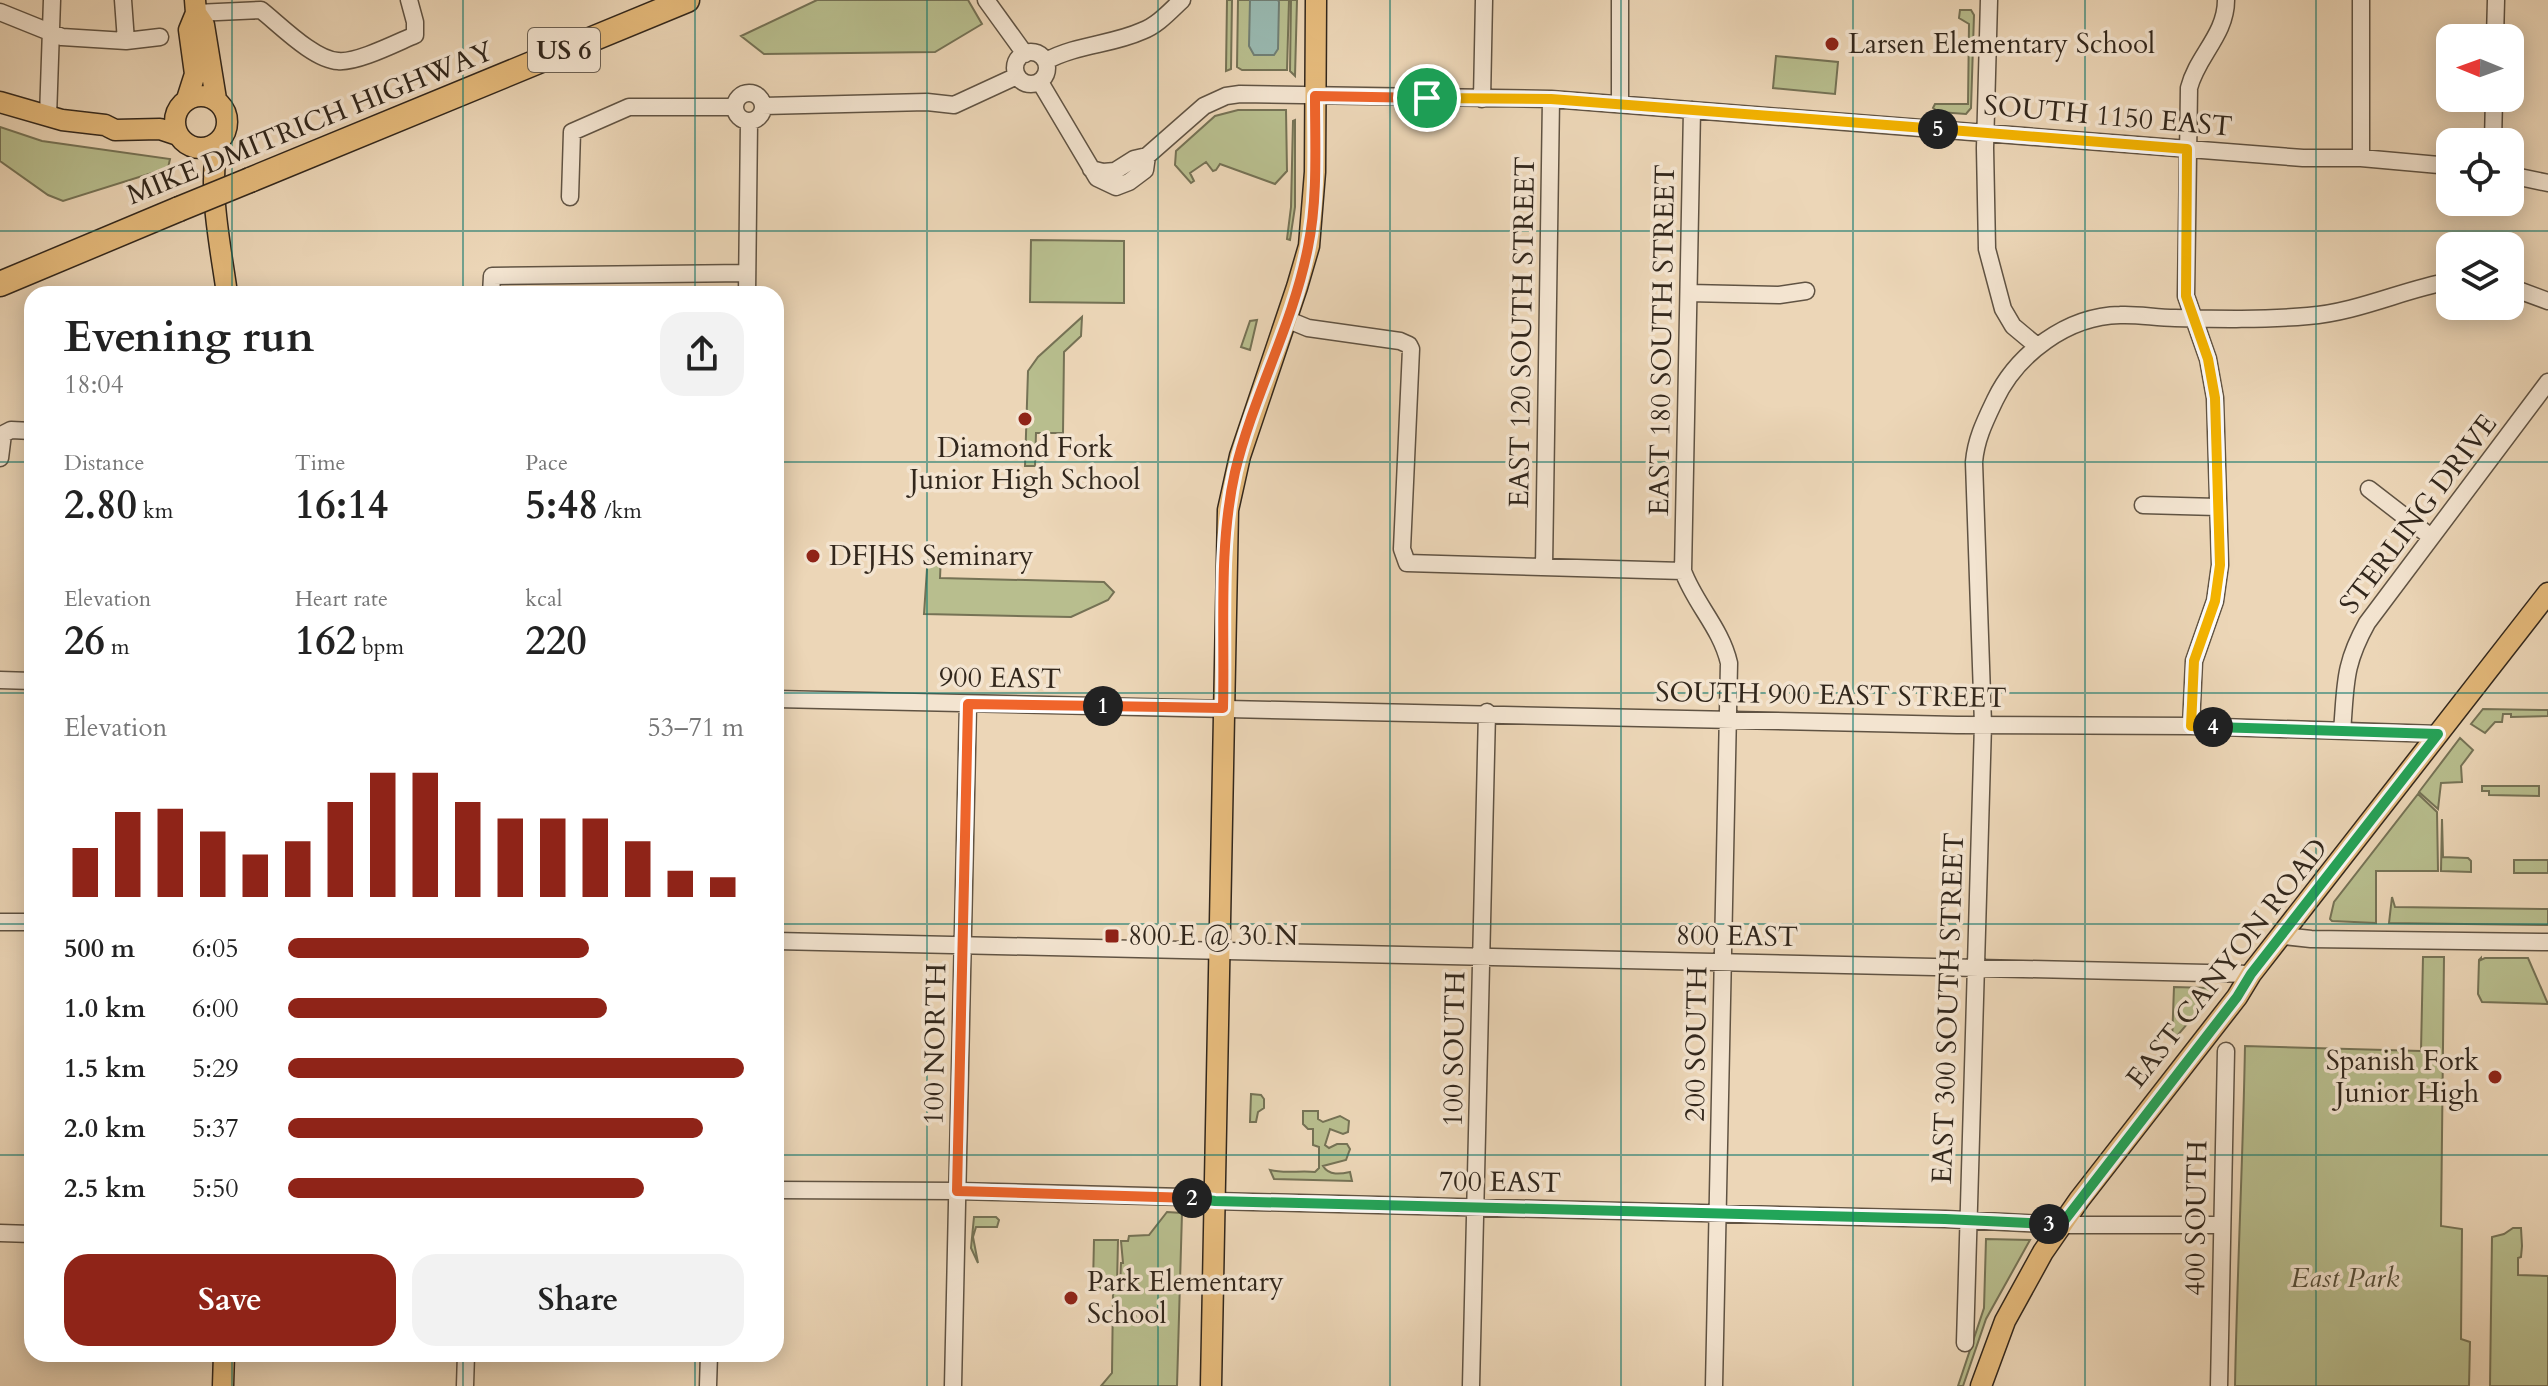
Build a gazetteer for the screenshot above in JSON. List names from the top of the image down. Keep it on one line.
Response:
{"streets":{"highway":["US 6","MIKE DMITRICH HIGHWAY"],"main road":["EAST CANYON ROAD"],"street":["SOUTH 1150 EAST","EAST 120 SOUTH STREET","EAST 180 SOUTH STREET","STERLING DRIVE","900 EAST","SOUTH 900 EAST STREET","800 EAST","EAST 300 SOUTH STREET","100 NORTH","200 SOUTH","100 SOUTH","700 EAST","400 SOUTH"]},"crossings":[["SOUTH 1150 EAST","EAST 120 SOUTH STREET"],["SOUTH 1150 EAST","EAST 180 SOUTH STREET"],["EAST 180 SOUTH STREET","200 SOUTH"],["STERLING DRIVE","SOUTH 900 EAST STREET"],["900 EAST","SOUTH 900 EAST STREET"],["900 EAST","100 NORTH"],["SOUTH 900 EAST STREET","EAST CANYON ROAD"],["SOUTH 900 EAST STREET","EAST 300 SOUTH STREET"],["SOUTH 900 EAST STREET","200 SOUTH"],["SOUTH 900 EAST STREET","100 SOUTH"],["800 EAST","EAST CANYON ROAD"],["800 EAST","EAST 300 SOUTH STREET"],["800 EAST","100 NORTH"],["800 EAST","200 SOUTH"],["800 EAST","100 SOUTH"],["EAST CANYON ROAD","700 EAST"],["EAST 300 SOUTH STREET","700 EAST"],["100 NORTH","700 EAST"],["200 SOUTH","700 EAST"],["100 SOUTH","700 EAST"],["700 EAST","400 SOUTH"]],"parks":["East Park"],"places":{"other":["Larsen Elementary School","Diamond Fork Junior High School","DFJHS Seminary","Spanish Fork Junior High","Park Elementary School"],"transit":["800 E @ 30 N"]},"north":"left","page":{"pins":["5","1","4","2","3"],"heading":["Evening run","18:04"],"stats":[["Distance","2.80 km"],["Time","16:14"],["Pace","5:48 /km"],["Elevation","26 m"],["Heart rate","162 bpm"],["kcal","220"]],"chart":["Elevation","53–71 m"],"list":[{"name":"500 m","note":"6:05"},{"name":"1.0 km","note":"6:00"},{"name":"1.5 km","note":"5:29"},{"name":"2.0 km","note":"5:37"},{"name":"2.5 km","note":"5:50"}],"buttons":["Save","Share"]}}
